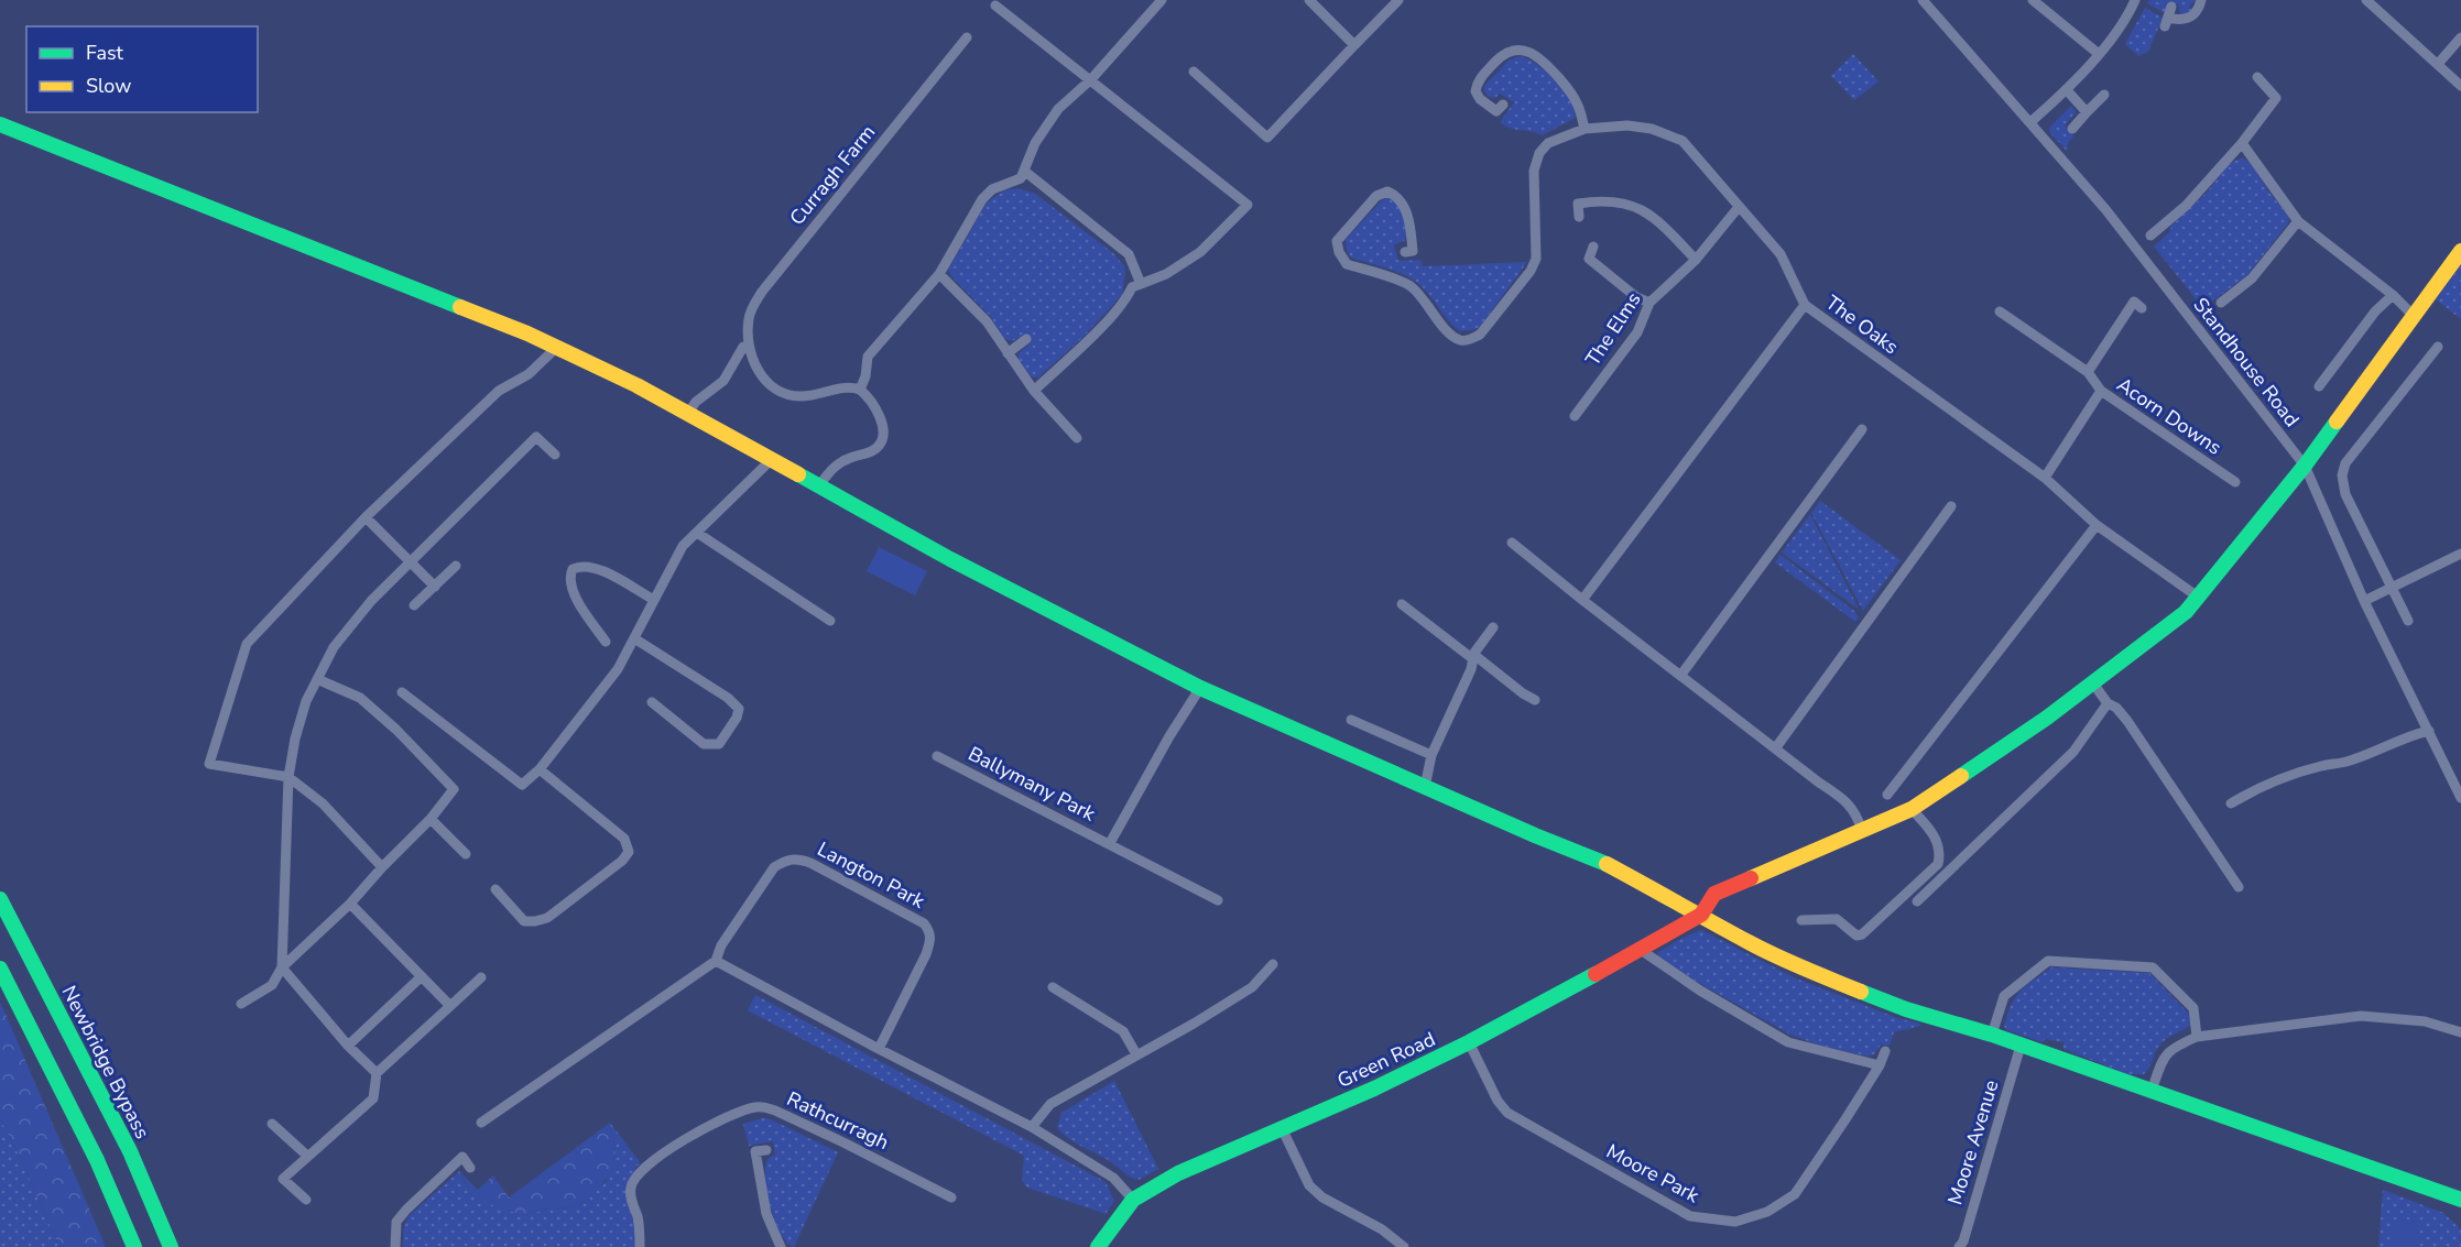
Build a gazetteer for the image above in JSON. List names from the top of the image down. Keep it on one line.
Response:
{"streets":{"main road":["Green Road","Newbridge Bypass"],"street":["Curragh Farm","The Oaks","The Elms","Standhouse Road","Acorn Downs","Ballymany Park","Langton Park","Rathcurragh","Moore Avenue","Moore Park"]},"crossings":[["The Oaks","Acorn Downs"],["The Oaks","Green Road"],["Standhouse Road","Green Road"],["Green Road","Moore Park"]],"legend":["Fast","Slow"]}
